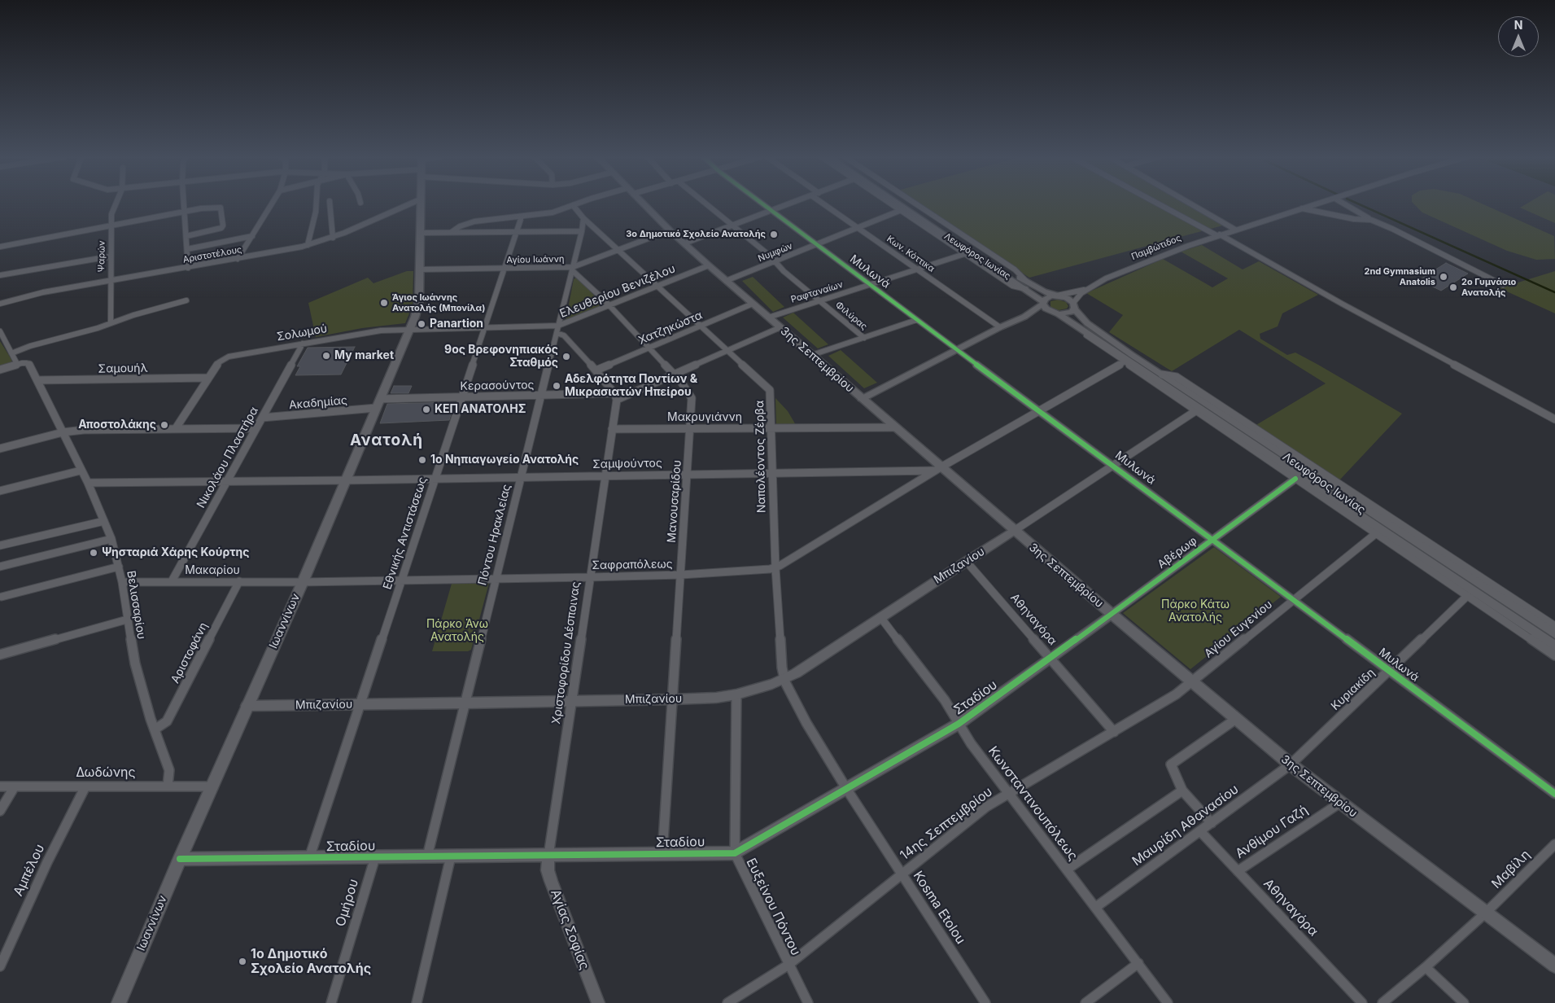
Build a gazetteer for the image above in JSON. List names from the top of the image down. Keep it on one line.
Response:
{"streets":{"main road":["3ης Σεπτεμβρίου","Ιωαννίνων"],"street":["Παμβώτιδος","Νυμφών","Κων. Κόττικα","Αριστοτέλους","Ψαρών","Λεωφόρος Ιωνίας","Αγίου Ιωάννη","Μυλωνά","Ελευθερίου Βενιζέλου","Ραφταναίων","Φιλύρας","Χατζηκώστα","Σολωμού","Σαμουήλ","Κερασούντος","Ακαδημίας","Μακρυγιάννη","Ναπολέοντος Ζέρβα","Νικολάου Πλαστήρα","Σαμψούντος","Μανουσαρίδου","Εθνικής Αντιστάσεως","Πόντου Ηρακλείας","Αβέρωφ","Σαφραπόλεως","Μπιζανίου","Μακαρίου","Βελισσαρίου","Αθηναγόρα","Αγίου Ευγενίου","Αριστοφάνη","Χριστοφορίδου Δέσποινας","Κυριακίδη","Σταδίου","Δωδώνης","Κωνσταντινουπόλεως","14ης Σεπτεμβρίου","Μαυρίδη Αθανασίου","Ανθίμου Γαζή","Μαβίλη","Αμπέλου","Ομήρου","Ευξείνου Πόντου","Kosma Etolou","Αγίας Σοφίας"]},"crossings":[["Παμβώτιδος","Λεωφόρος Ιωνίας"],["Νυμφών","Κων. Κόττικα"],["Νυμφών","Μυλωνά"],["Νυμφών","Φιλύρας"],["Νυμφών","3ης Σεπτεμβρίου"],["Κων. Κόττικα","Ραφταναίων"],["Αριστοτέλους","Ψαρών"],["Λεωφόρος Ιωνίας","Αβέρωφ"],["Λεωφόρος Ιωνίας","Σαφραπόλεως"],["Λεωφόρος Ιωνίας","Αγίου Ευγενίου"],["Λεωφόρος Ιωνίας","Κυριακίδη"],["Αγίου Ιωάννη","3ης Σεπτεμβρίου"],["Αγίου Ιωάννη","Ναπολέοντος Ζέρβα"],["Αγίου Ιωάννη","Μανουσαρίδου"],["Αγίου Ιωάννη","Εθνικής Αντιστάσεως"],["Αγίου Ιωάννη","Πόντου Ηρακλείας"],["Αγίου Ιωάννη","Ιωαννίνων"],["Μυλωνά","Ραφταναίων"],["Μυλωνά","Αβέρωφ"],["Μυλωνά","Σαφραπόλεως"],["Μυλωνά","Αγίου Ευγενίου"],["Μυλωνά","Κυριακίδη"],["Ελευθερίου Βενιζέλου","Σολωμού"],["Ελευθερίου Βενιζέλου","3ης Σεπτεμβρίου"],["Ελευθερίου Βενιζέλου","Ναπολέοντος Ζέρβα"],["Ελευθερίου Βενιζέλου","Μανουσαρίδου"],["Ελευθερίου Βενιζέλου","Εθνικής Αντιστάσεως"],["Ελευθερίου Βενιζέλου","Πόντου Ηρακλείας"],["Ελευθερίου Βενιζέλου","Ιωαννίνων"],["Ραφταναίων","Φιλύρας"],["Ραφταναίων","3ης Σεπτεμβρίου"],["Χατζηκώστα","3ης Σεπτεμβρίου"],["Χατζηκώστα","Ναπολέοντος Ζέρβα"],["Χατζηκώστα","Μανουσαρίδου"],["Σολωμού","Σαμουήλ"],["Σολωμού","Νικολάου Πλαστήρα"],["Σολωμού","Ιωαννίνων"],["3ης Σεπτεμβρίου","Κερασούντος"],["3ης Σεπτεμβρίου","Μακρυγιάννη"],["3ης Σεπτεμβρίου","Σαμψούντος"],["3ης Σεπτεμβρίου","Αβέρωφ"],["3ης Σεπτεμβρίου","Σαφραπόλεως"],["3ης Σεπτεμβρίου","Μπιζανίου"],["3ης Σεπτεμβρίου","Αγίου Ευγενίου"],["3ης Σεπτεμβρίου","Κυριακίδη"],["3ης Σεπτεμβρίου","Σταδίου"],["3ης Σεπτεμβρίου","14ης Σεπτεμβρίου"],["3ης Σεπτεμβρίου","Μαυρίδη Αθανασίου"],["3ης Σεπτεμβρίου","Ανθίμου Γαζή"],["3ης Σεπτεμβρίου","Μαβίλη"],["Σαμουήλ","Βελισσαρίου"],["Κερασούντος","Ακαδημίας"],["Κερασούντος","Ναπολέοντος Ζέρβα"],["Κερασούντος","Μανουσαρίδου"],["Κερασούντος","Εθνικής Αντιστάσεως"],["Κερασούντος","Πόντου Ηρακλείας"],["Κερασούντος","Ιωαννίνων"],["Κερασούντος","Χριστοφορίδου Δέσποινας"],["Ακαδημίας","Νικολάου Πλαστήρα"],["Ακαδημίας","Ιωαννίνων"],["Μακρυγιάννη","Ναπολέοντος Ζέρβα"],["Μακρυγιάννη","Μανουσαρίδου"],["Μακρυγιάννη","Χριστοφορίδου Δέσποινας"],["Ναπολέοντος Ζέρβα","Σαμψούντος"],["Ναπολέοντος Ζέρβα","Πόντου Ηρακλείας"],["Ναπολέοντος Ζέρβα","Σαφραπόλεως"],["Ναπολέοντος Ζέρβα","Μπιζανίου"],["Ναπολέοντος Ζέρβα","Kosma Etolou"],["Νικολάου Πλαστήρα","Σαμψούντος"],["Νικολάου Πλαστήρα","Μακαρίου"],["Σαμψούντος","Μανουσαρίδου"],["Σαμψούντος","Εθνικής Αντιστάσεως"],["Σαμψούντος","Πόντου Ηρακλείας"],["Σαμψούντος","Σαφραπόλεως"],["Σαμψούντος","Βελισσαρίου"],["Σαμψούντος","Ιωαννίνων"],["Σαμψούντος","Χριστοφορίδου Δέσποινας"],["Μανουσαρίδου","Πόντου Ηρακλείας"],["Μανουσαρίδου","Σαφραπόλεως"],["Μανουσαρίδου","Μπιζανίου"],["Μανουσαρίδου","Σταδίου"],["Εθνικής Αντιστάσεως","Σαφραπόλεως"],["Εθνικής Αντιστάσεως","Μπιζανίου"],["Εθνικής Αντιστάσεως","Σταδίου"],["Πόντου Ηρακλείας","Σαφραπόλεως"],["Πόντου Ηρακλείας","Μπιζανίου"],["Πόντου Ηρακλείας","Σταδίου"],["Αβέρωφ","Σταδίου"],["Σαφραπόλεως","Μακαρίου"],["Σαφραπόλεως","Ιωαννίνων"],["Σαφραπόλεως","Χριστοφορίδου Δέσποινας"],["Μπιζανίου","Αθηναγόρα"],["Μπιζανίου","Ιωαννίνων"],["Μπιζανίου","Χριστοφορίδου Δέσποινας"],["Μπιζανίου","Κωνσταντινουπόλεως"],["Μπιζανίου","Ευξείνου Πόντου"],["Μπιζανίου","Kosma Etolou"],["Μακαρίου","Βελισσαρίου"],["Μακαρίου","Ιωαννίνων"],["Μακαρίου","Αριστοφάνη"],["Βελισσαρίου","Αριστοφάνη"],["Βελισσαρίου","Δωδώνης"],["Αθηναγόρα","Σταδίου"],["Αθηναγόρα","14ης Σεπτεμβρίου"],["Αθηναγόρα","Μαυρίδη Αθανασίου"],["Αθηναγόρα","Ανθίμου Γαζή"],["Ιωαννίνων","Σταδίου"],["Ιωαννίνων","Δωδώνης"],["Αγίου Ευγενίου","14ης Σεπτεμβρίου"],["Χριστοφορίδου Δέσποινας","Σταδίου"],["Χριστοφορίδου Δέσποινας","Αγίας Σοφίας"],["Κυριακίδη","Μαυρίδη Αθανασίου"],["Σταδίου","Κωνσταντινουπόλεως"],["Σταδίου","Ομήρου"],["Σταδίου","Ευξείνου Πόντου"],["Σταδίου","Kosma Etolou"],["Σταδίου","Αγίας Σοφίας"],["Δωδώνης","Αμπέλου"],["Κωνσταντινουπόλεως","14ης Σεπτεμβρίου"],["Κωνσταντινουπόλεως","Μαυρίδη Αθανασίου"],["14ης Σεπτεμβρίου","Ευξείνου Πόντου"],["14ης Σεπτεμβρίου","Kosma Etolou"]],"districts":["Ανατολή"],"parks":["Πάρκο Κάτω Ανατολής","Πάρκο Άνω Ανατολής"],"places":["3ο Δημοτικό Σχολείο Ανατολής","2nd Gymnasium Anatolis","2ο Γυμνάσιο Ανατολής","Άγιος Ιωάννης Ανατολής (Μπονίλα)","Panartion","My market","9ος Βρεφονηπιακός Σταθμός","Αδελφότητα Ποντίων & Μικρασιατών Ηπείρου","ΚΕΠ ΑΝΑΤΟΛΗΣ","Αποστολάκης","1ο Νηπιαγωγείο Ανατολής","Ψησταριά Χάρης Κούρτης","1ο Δημοτικό Σχολείο Ανατολής"],"north":"top"}
